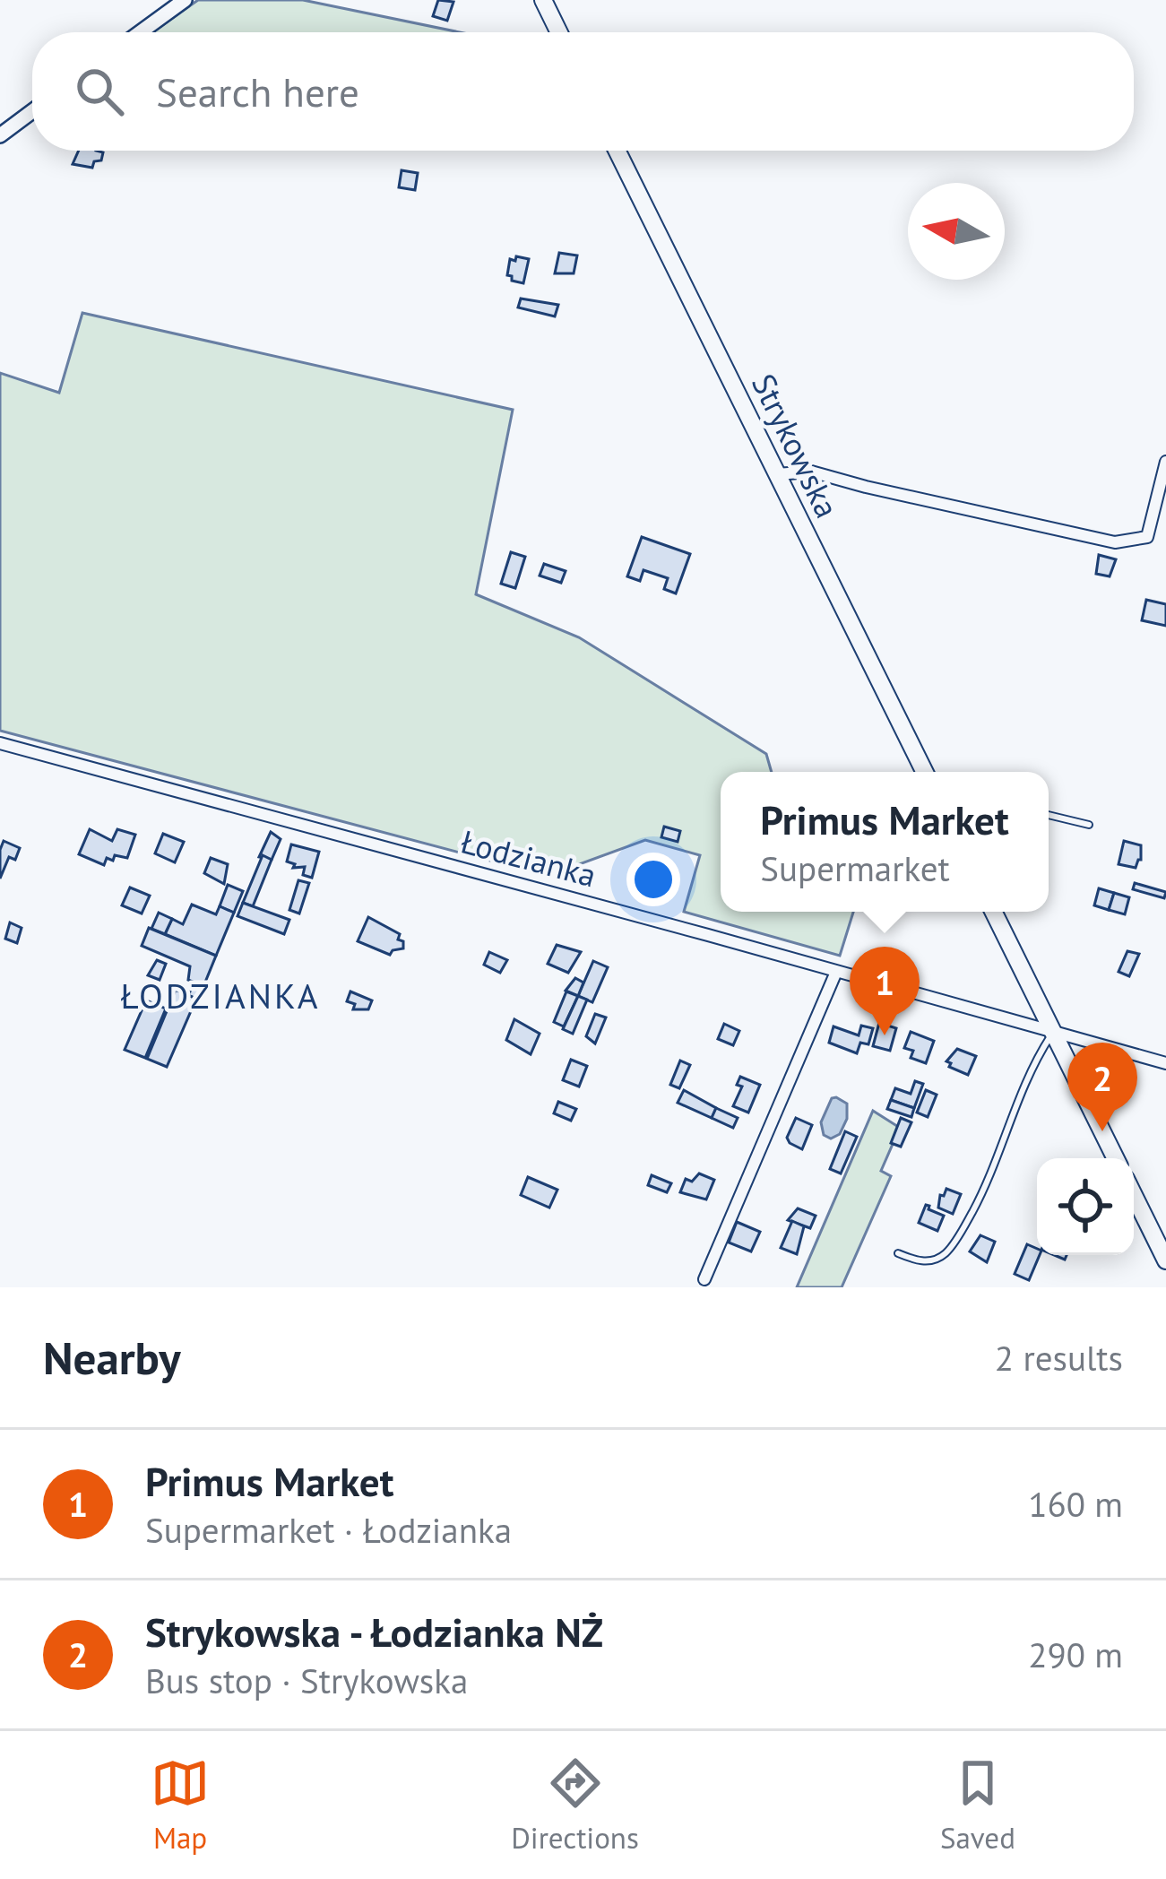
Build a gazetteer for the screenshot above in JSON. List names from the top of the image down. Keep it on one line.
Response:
{"streets":{"main road":["Strykowska"],"street":["Łodzianka"]},"districts":["ŁODZIANKA"],"north":"left","page":{"search":"Search here","popup":["Primus Market","Supermarket"],"pins":["1","2"],"heading":["Nearby","2 results"],"list":[{"mark":"1","name":"Primus Market","note":"Supermarket · Łodzianka","value":"160 m"},{"mark":"2","name":"Strykowska - Łodzianka NŻ","note":"Bus stop · Strykowska","value":"290 m"}],"nav":["Map","Directions","Saved"]}}
